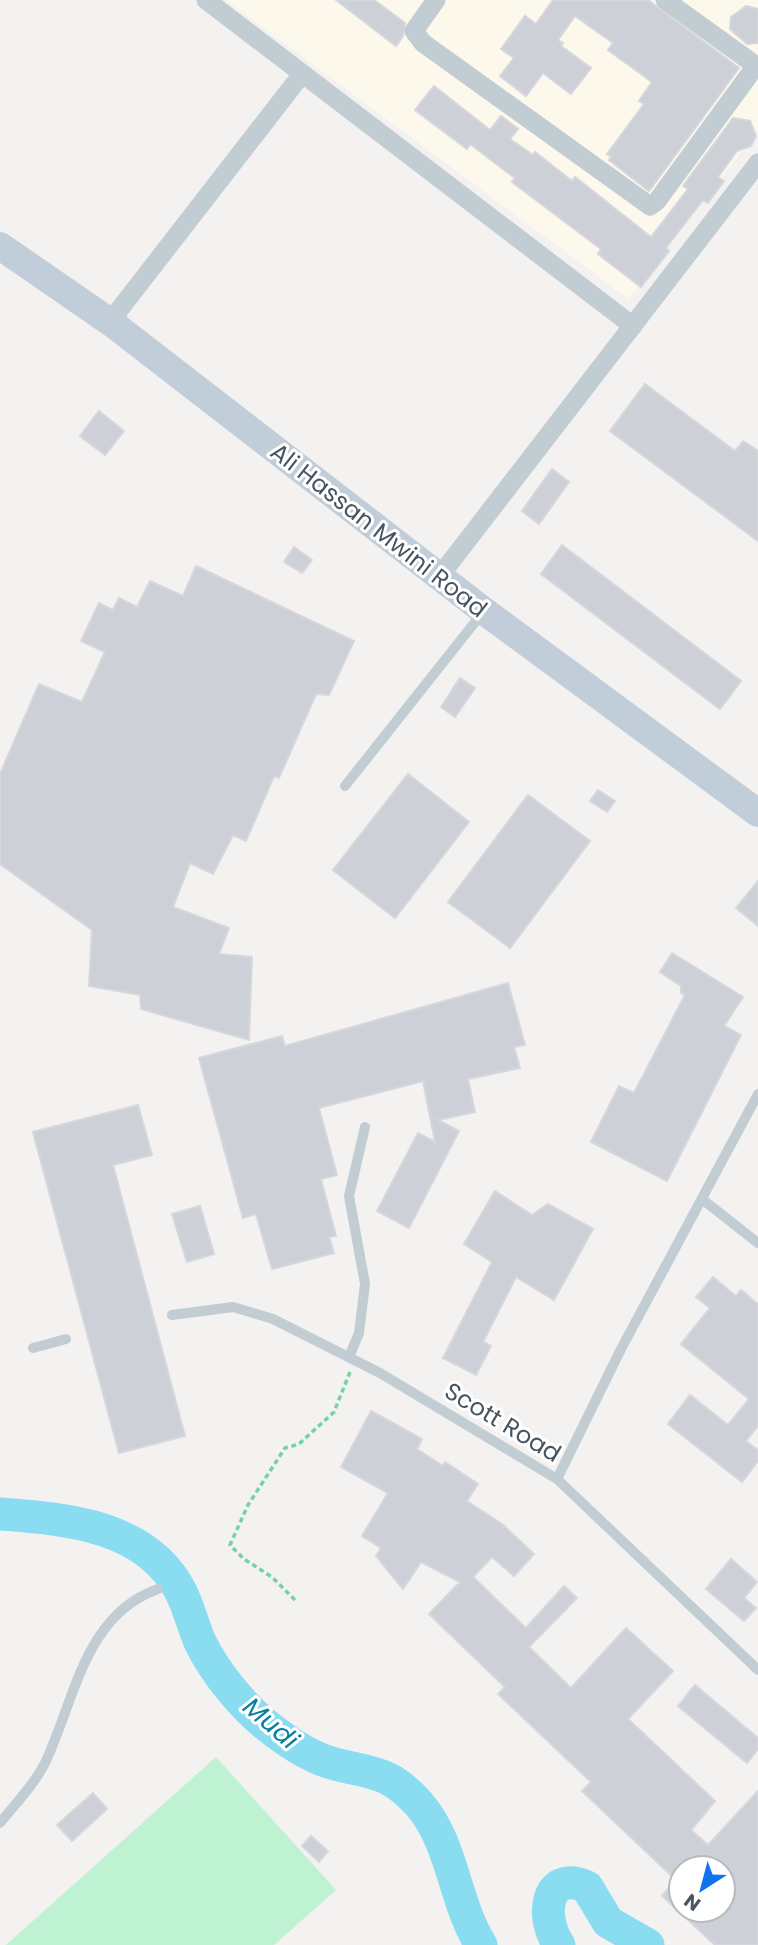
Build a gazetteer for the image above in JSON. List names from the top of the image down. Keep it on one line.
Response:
{"streets":{"main road":["Ali Hassan Mwini Road"],"lane":["Scott Road"]},"water":["Mudi"],"north":"bottom left"}
